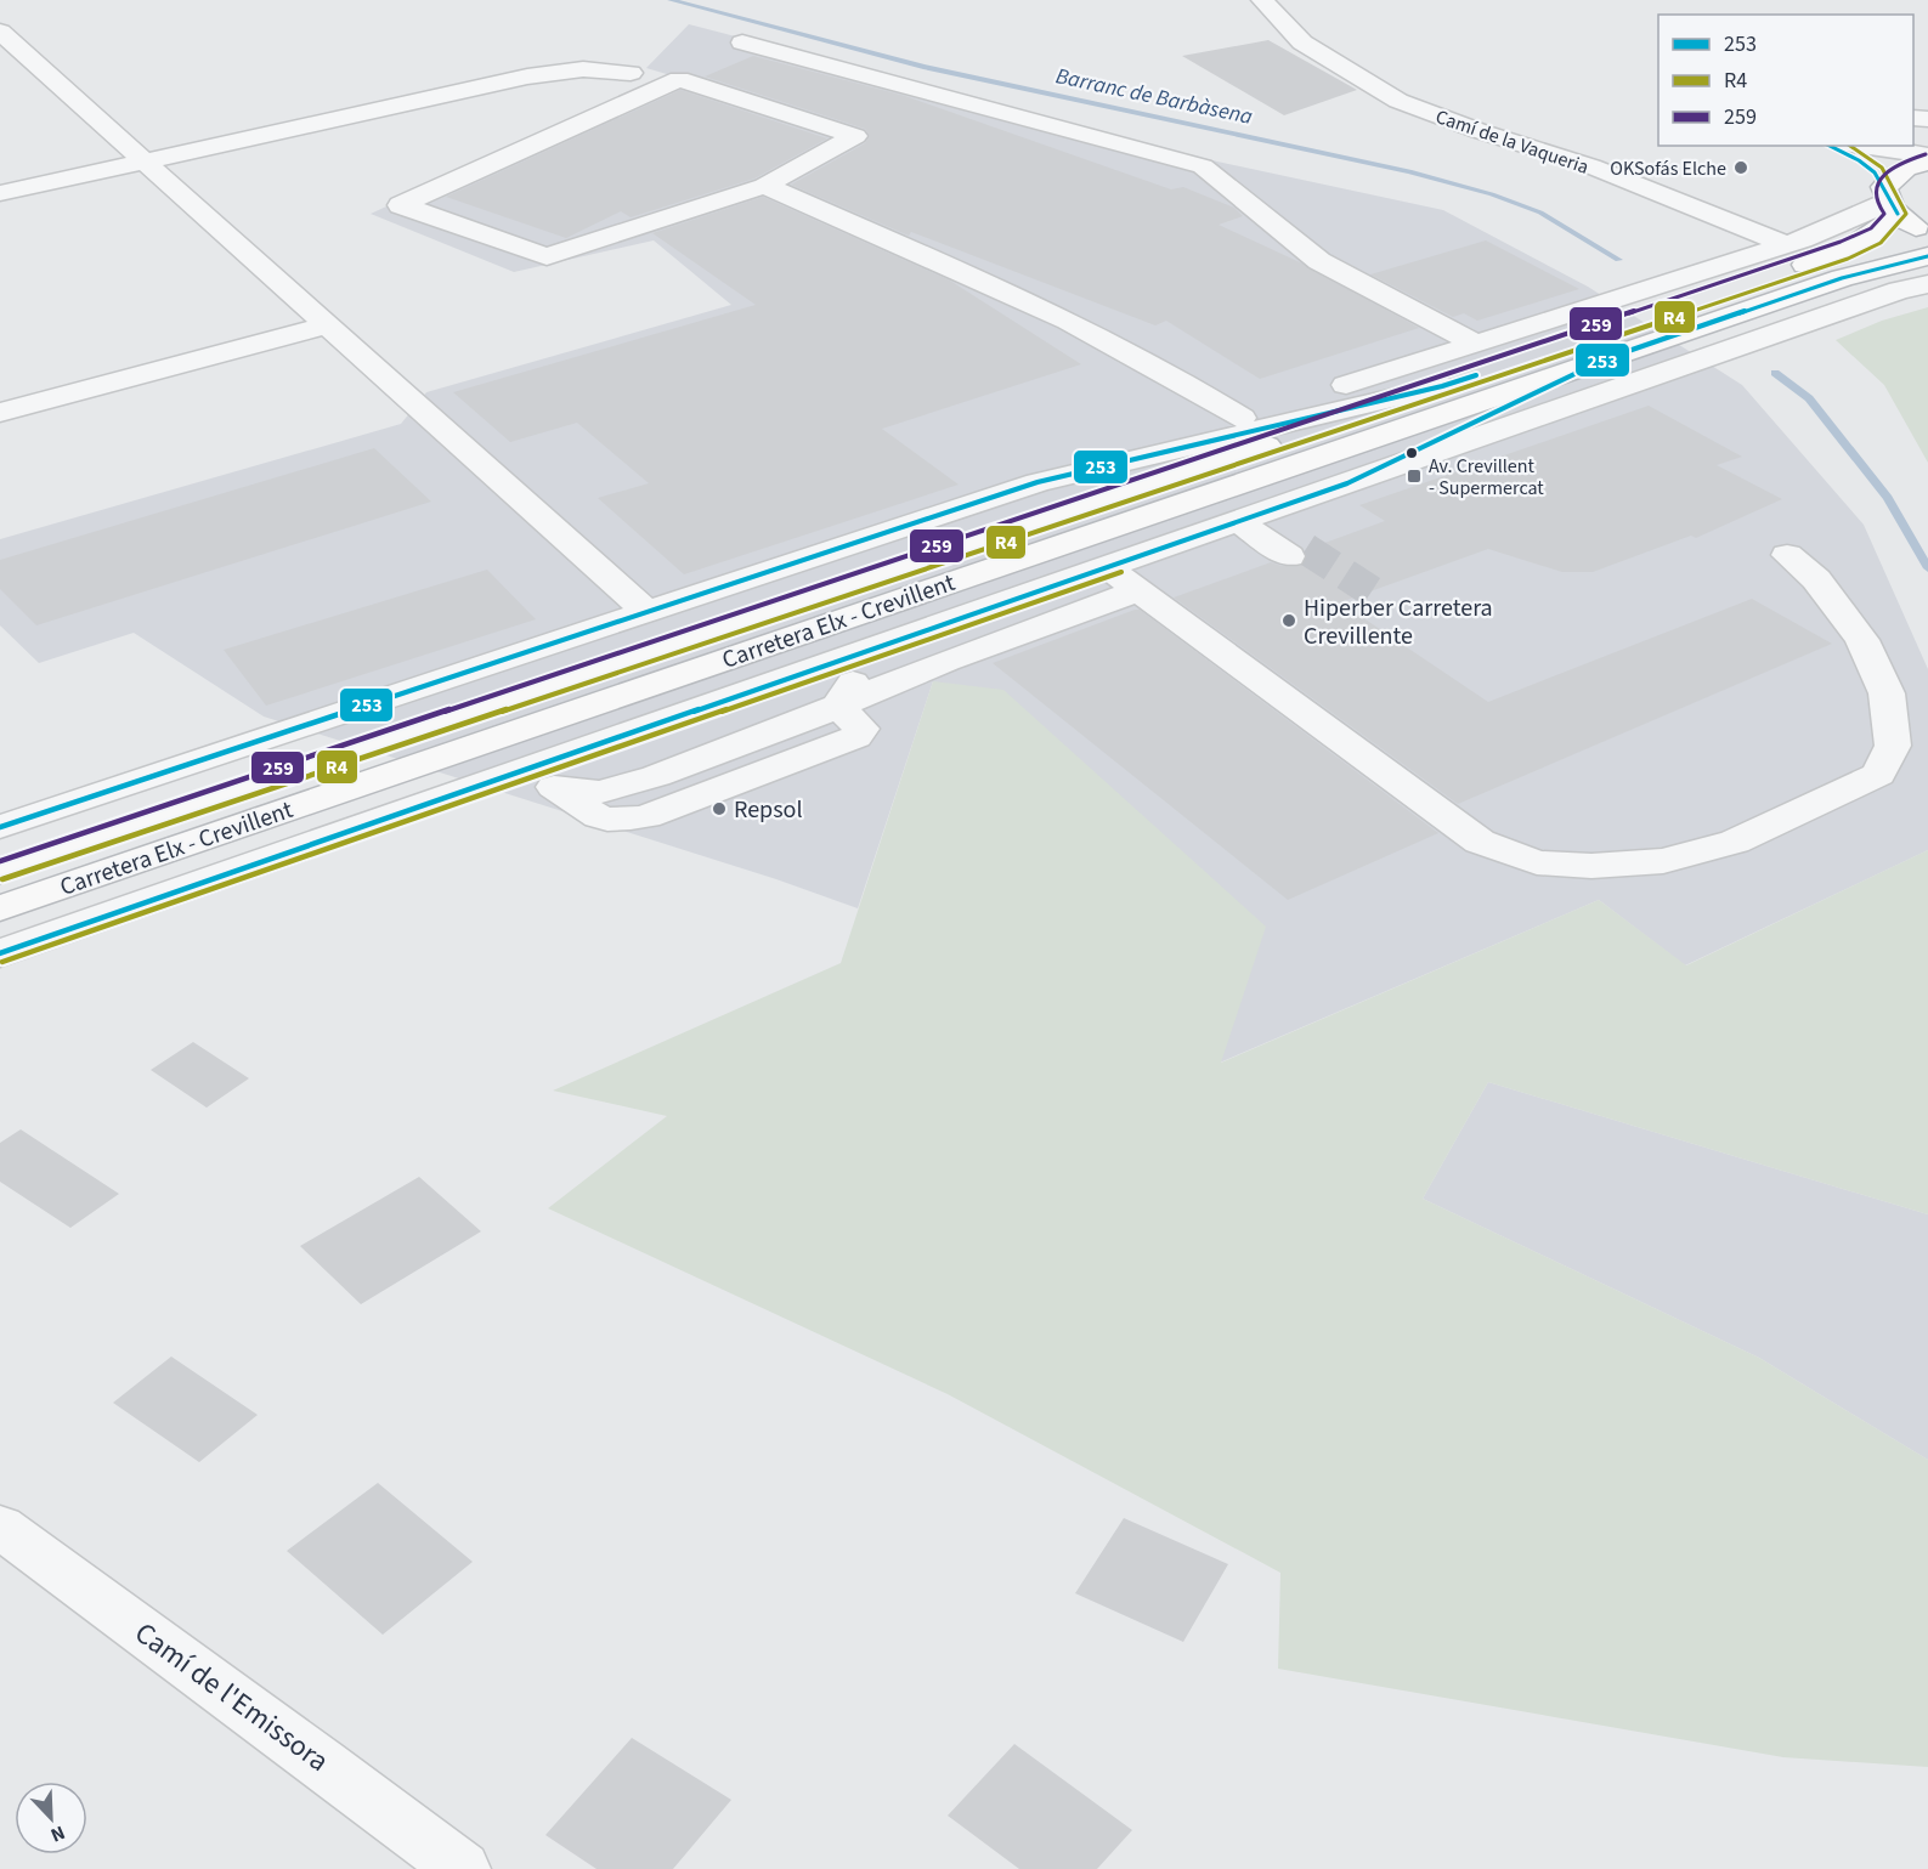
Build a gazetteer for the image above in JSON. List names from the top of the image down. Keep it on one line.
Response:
{"streets":{"highway":["Carretera Elx - Crevillent"],"street":["Camí de la Vaqueria","Camí de l'Emissora"]},"water":["Barranc de Barbàsena"],"places":{"other":["OKSofás Elche","Hiperber Carretera Crevillente","Repsol"],"transit":["Av. Crevillent - Supermercat"]},"lines":["transit line 253","transit line R4","transit line 259"],"legend":["253","R4","259"],"north":"bottom right"}
